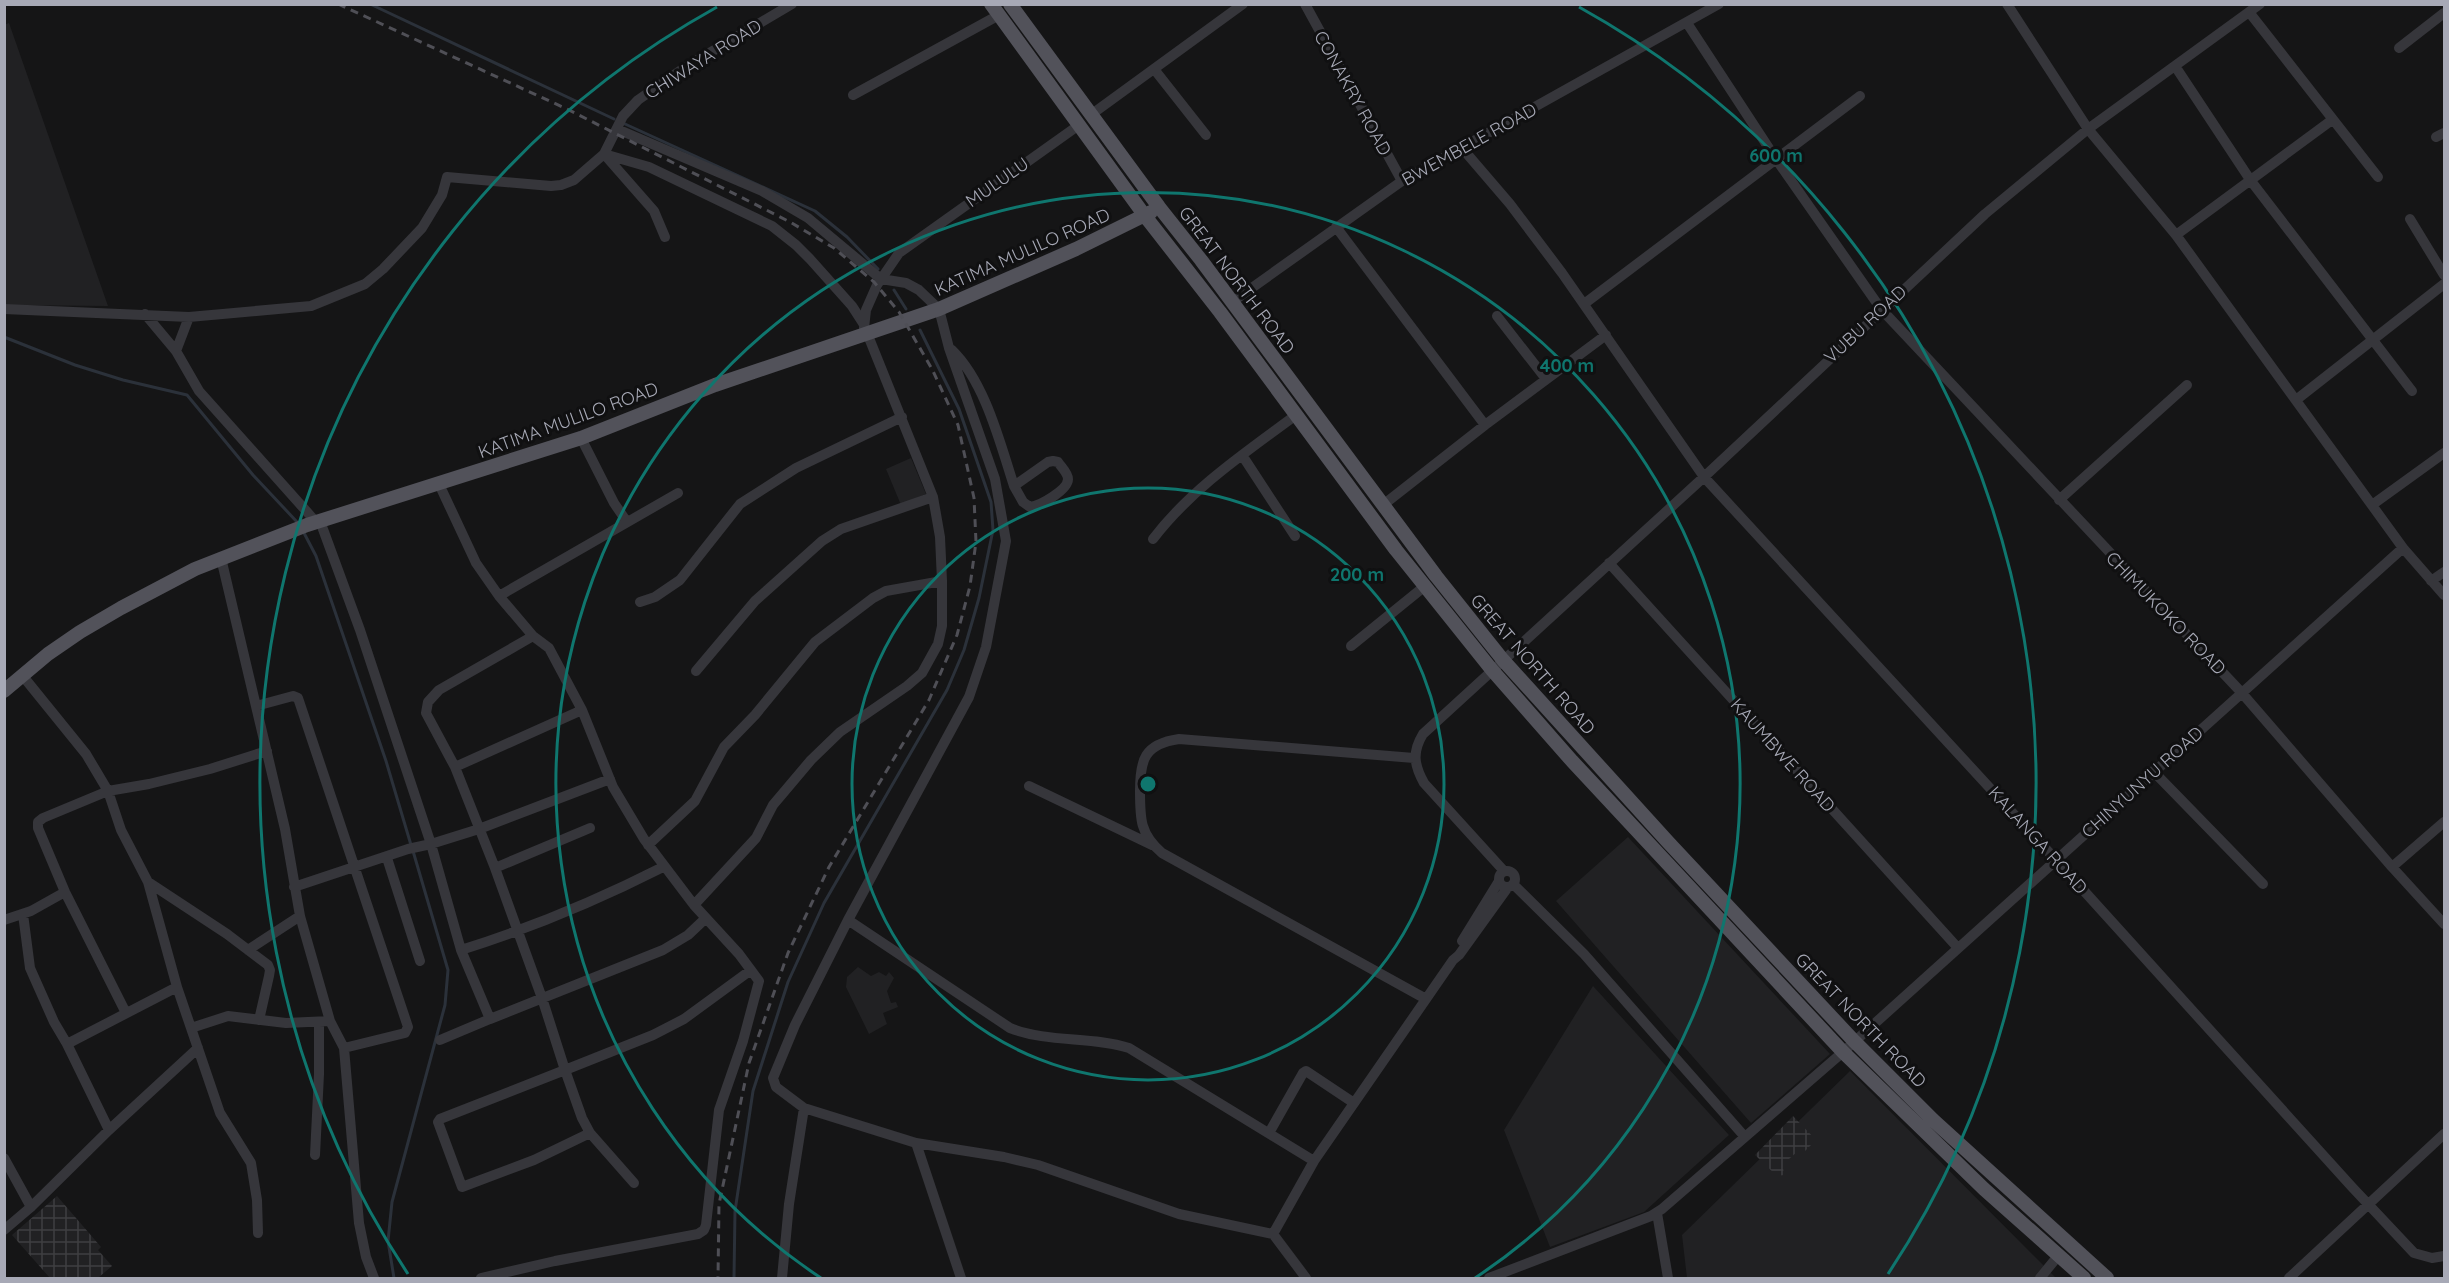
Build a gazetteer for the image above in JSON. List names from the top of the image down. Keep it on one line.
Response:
{"streets":{"main road":["KATIMA MULILO ROAD","GREAT NORTH ROAD"],"street":["CHIWAYA ROAD","CONAKRY ROAD","BWEMBELE ROAD","MULULU","VUBU ROAD","CHIMUKOKO ROAD","KAUMBWE ROAD","CHINYUNYU ROAD","KALANGA ROAD"]},"crossings":[["CONAKRY ROAD","BWEMBELE ROAD"],["BWEMBELE ROAD","GREAT NORTH ROAD"],["BWEMBELE ROAD","CHIMUKOKO ROAD"],["BWEMBELE ROAD","KALANGA ROAD"],["MULULU","KATIMA MULILO ROAD"],["MULULU","GREAT NORTH ROAD"],["KATIMA MULILO ROAD","GREAT NORTH ROAD"],["GREAT NORTH ROAD","VUBU ROAD"],["GREAT NORTH ROAD","CHINYUNYU ROAD"],["VUBU ROAD","CHIMUKOKO ROAD"],["VUBU ROAD","KAUMBWE ROAD"],["VUBU ROAD","KALANGA ROAD"],["CHIMUKOKO ROAD","CHINYUNYU ROAD"],["KAUMBWE ROAD","CHINYUNYU ROAD"],["CHINYUNYU ROAD","KALANGA ROAD"]],"rings":["600 m","400 m","200 m"]}
